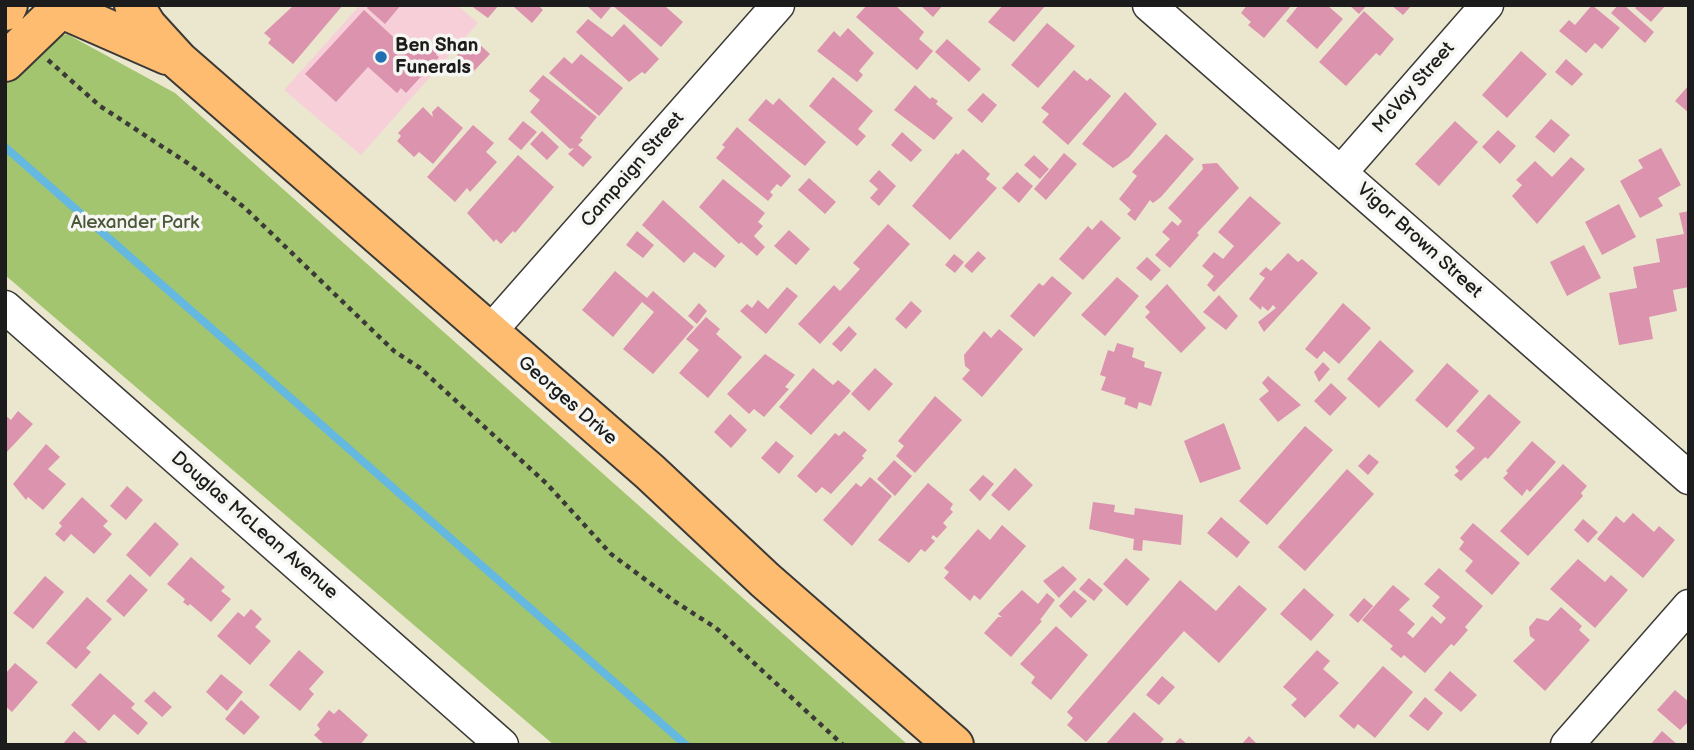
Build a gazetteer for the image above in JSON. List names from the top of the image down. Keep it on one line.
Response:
{"streets":{"main road":["Georges Drive"],"street":["McVay Street","Campaign Street","Vigor Brown Street","Douglas McLean Avenue"]},"crossings":[["McVay Street","Vigor Brown Street"],["Campaign Street","Georges Drive"]],"parks":["Alexander Park"],"places":["Ben Shan Funerals"]}
